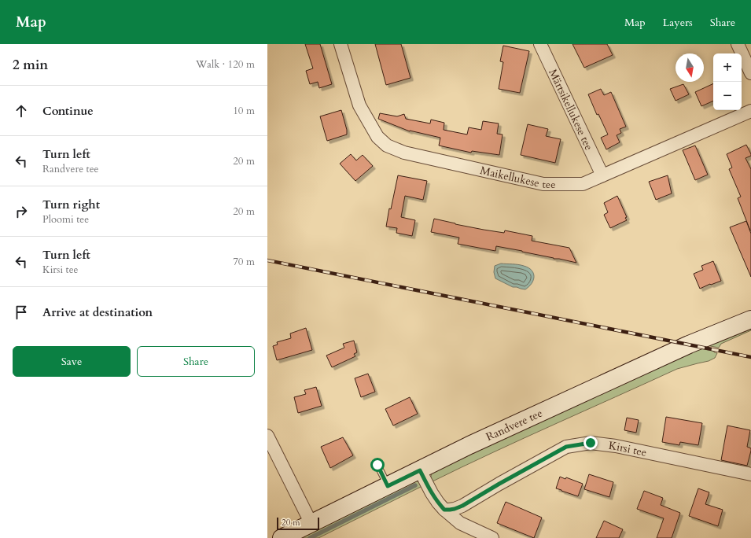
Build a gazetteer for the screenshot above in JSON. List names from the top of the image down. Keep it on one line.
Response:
{"streets":{"street":["Märtsikellukese tee","Maikellukese tee","Randvere tee","Kirsi tee"]},"crossings":[["Märtsikellukese tee","Maikellukese tee"]],"scale_bar":"20 m","north":"bottom","page":{"header":"Map","nav":["Map","Layers","Share"],"heading":["2 min","Walk · 120 m"],"map_buttons":["+","−"],"list":[["Continue","10 m"],["Turn left","Randvere tee","20 m"],["Turn right","Ploomi tee","20 m"],["Turn left","Kirsi tee","70 m"],"Arrive at destination"],"buttons":["Save","Share"],"scale":"20 m"}}
